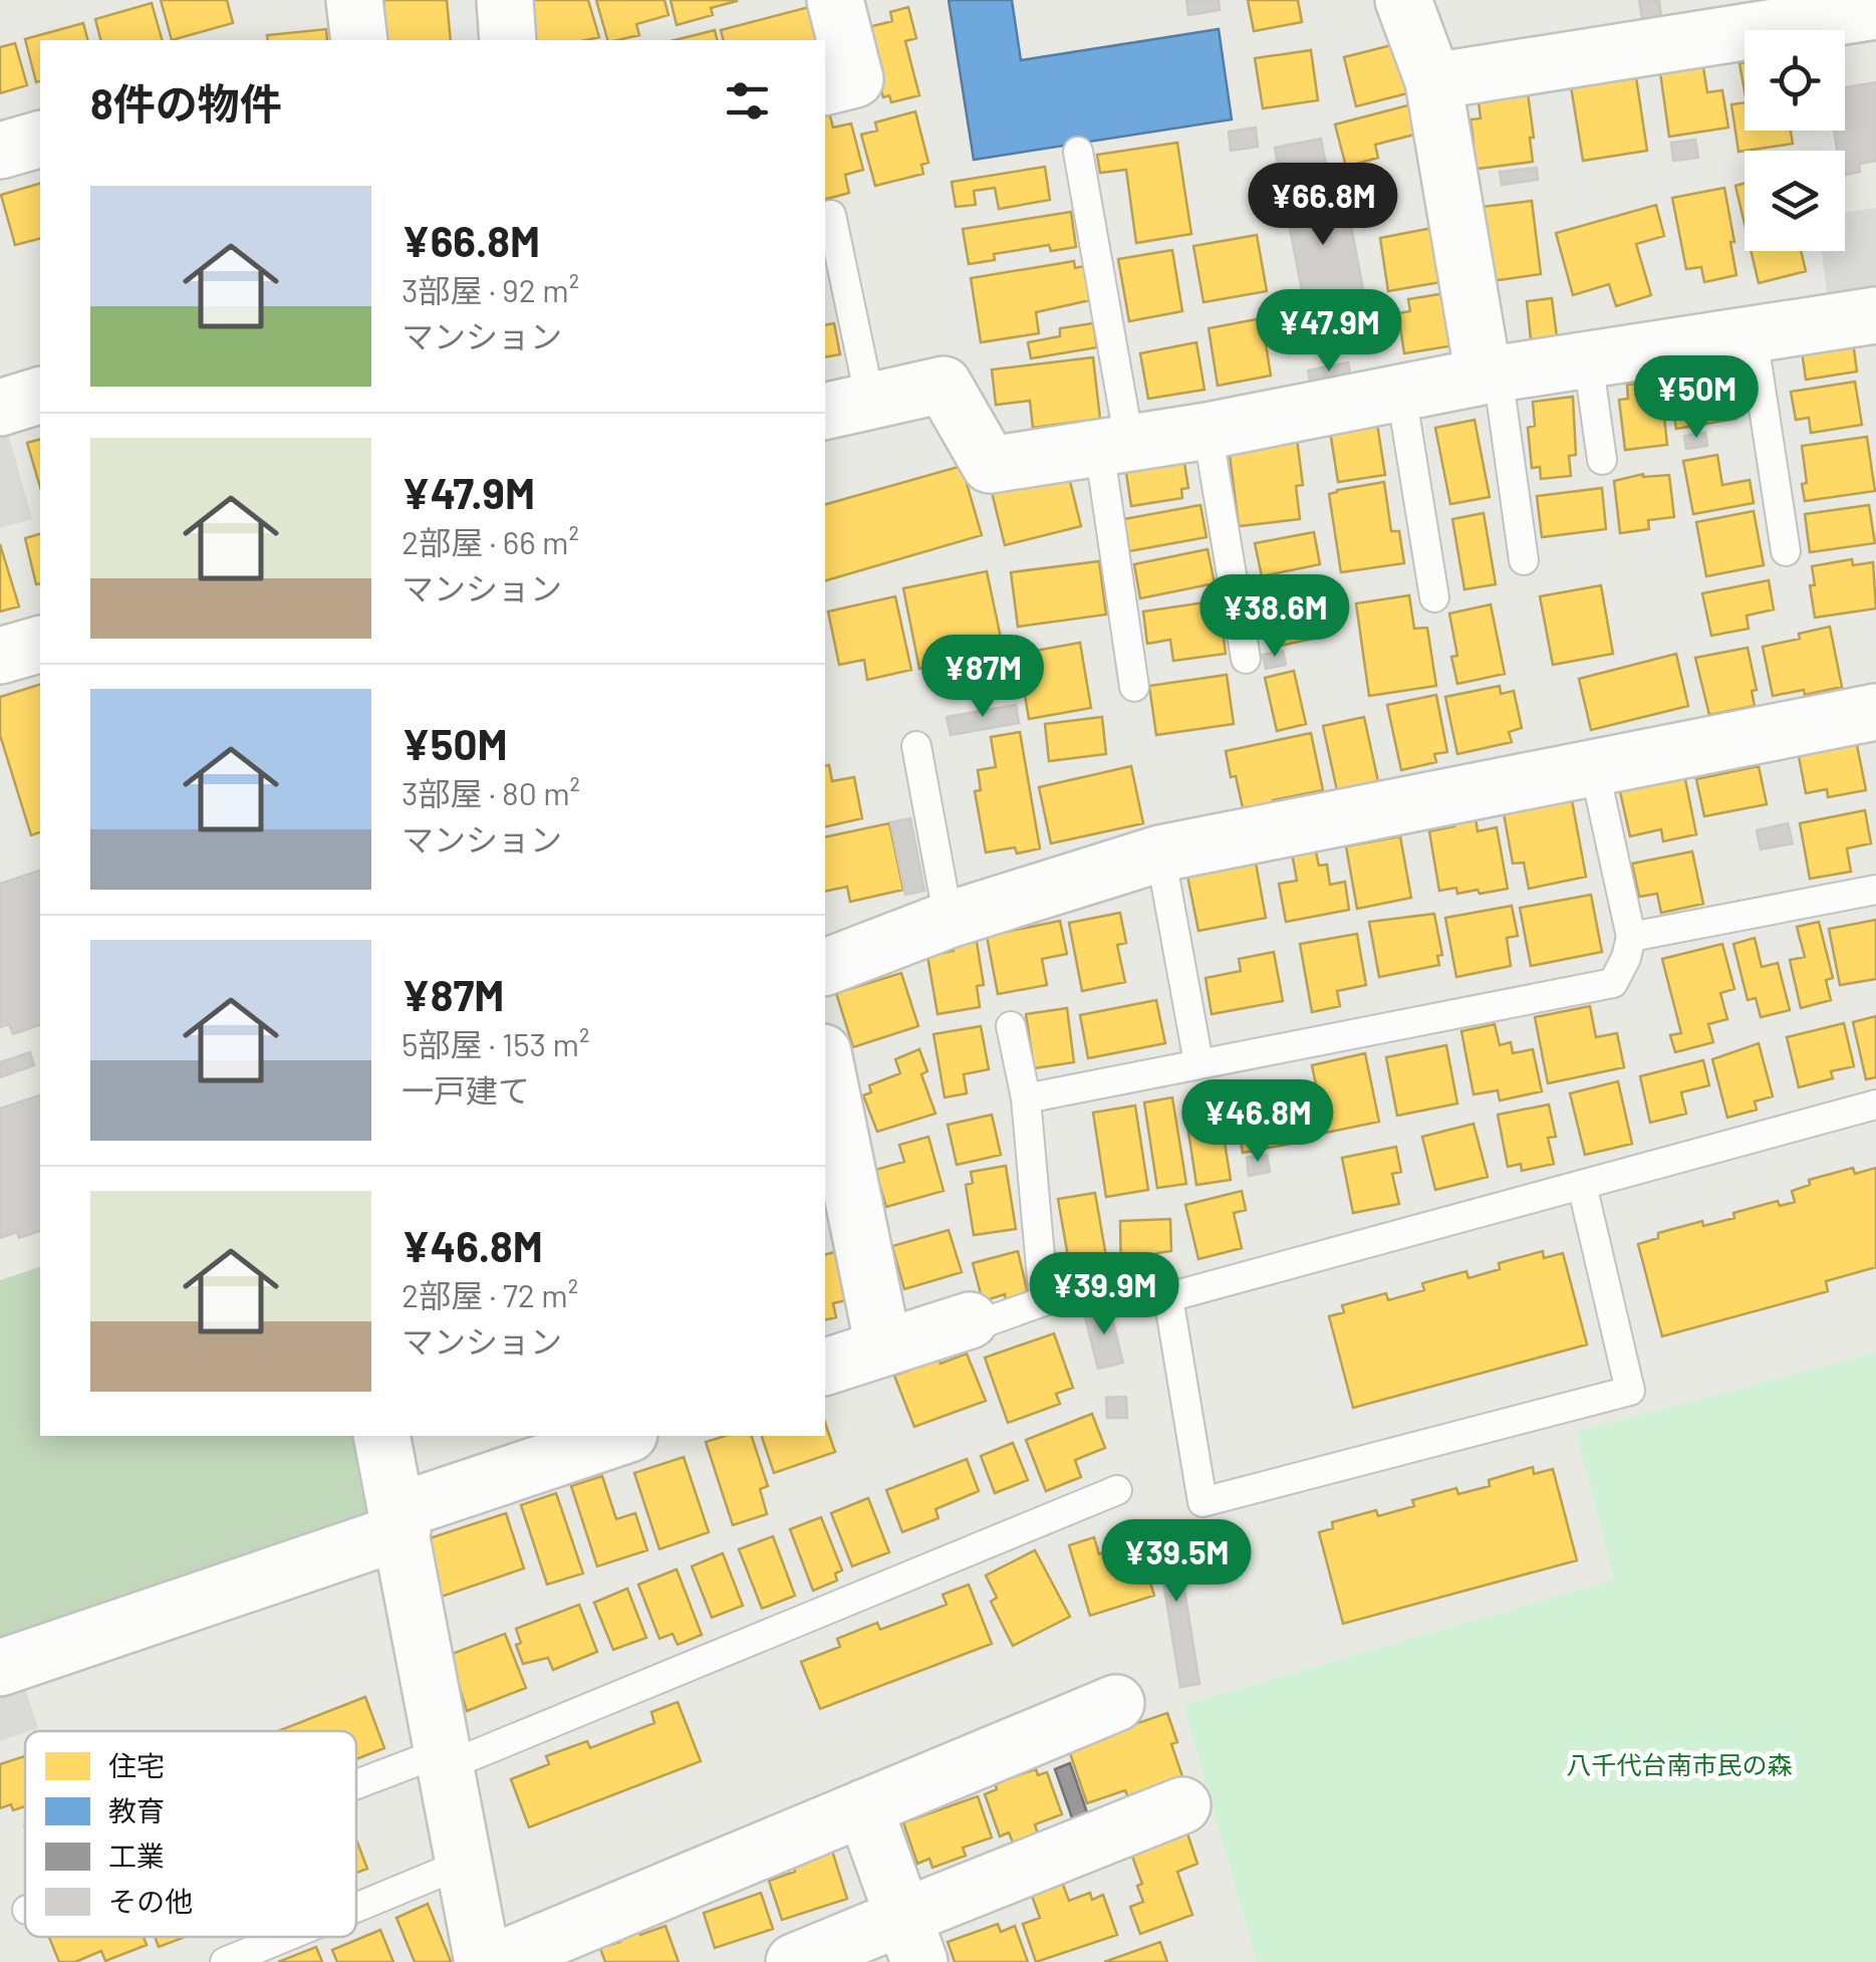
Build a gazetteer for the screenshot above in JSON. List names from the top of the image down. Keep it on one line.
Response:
{"parks":["八千代台南市民の森"],"legend":["住宅","教育","工業","その他"],"page":{"heading":"8件の物件","list":[{"name":"¥66.8M","note":"3部屋 · 92 m² · マンション"},{"name":"¥47.9M","note":"2部屋 · 66 m² · マンション"},{"name":"¥50M","note":"3部屋 · 80 m² · マンション"},{"name":"¥87M","note":"5部屋 · 153 m² · 一戸建て"},{"name":"¥46.8M","note":"2部屋 · 72 m² · マンション"}],"price":["¥66.8M","¥47.9M","¥50M","¥38.6M","¥87M","¥46.8M","¥39.9M","¥39.5M"]}}
